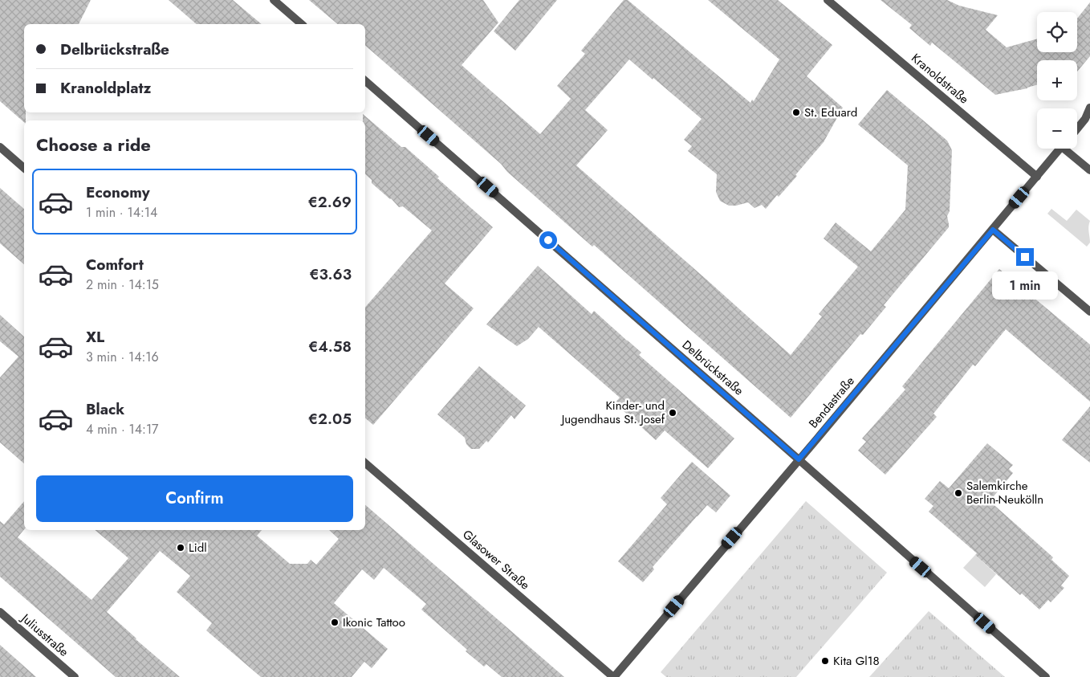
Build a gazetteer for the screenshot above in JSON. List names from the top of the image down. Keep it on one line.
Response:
{"streets":{"street":["Kranoldstraße","Delbrückstraße","Bendastraße","Glasower Straße","Juliusstraße"]},"crossings":[["Kranoldstraße","Bendastraße"],["Delbrückstraße","Bendastraße"],["Bendastraße","Glasower Straße"]],"places":["St. Eduard","Kinder- und Jugendhaus St. Josef","Salemkirche Berlin-Neukölln","Lidl","Ikonic Tattoo","Kita Gl18"],"page":{"map_buttons":["+","−"],"banner":["Delbrückstraße","Kranoldplatz"],"heading":"Choose a ride","list":[{"name":"Economy","note":"1 min · 14:14","value":"€2.69"},{"name":"Comfort","note":"2 min · 14:15","value":"€3.63"},{"name":"XL","note":"3 min · 14:16","value":"€4.58"},{"name":"Black","note":"4 min · 14:17","value":"€2.05"}],"bubble":"1 min","buttons":"Confirm"}}
